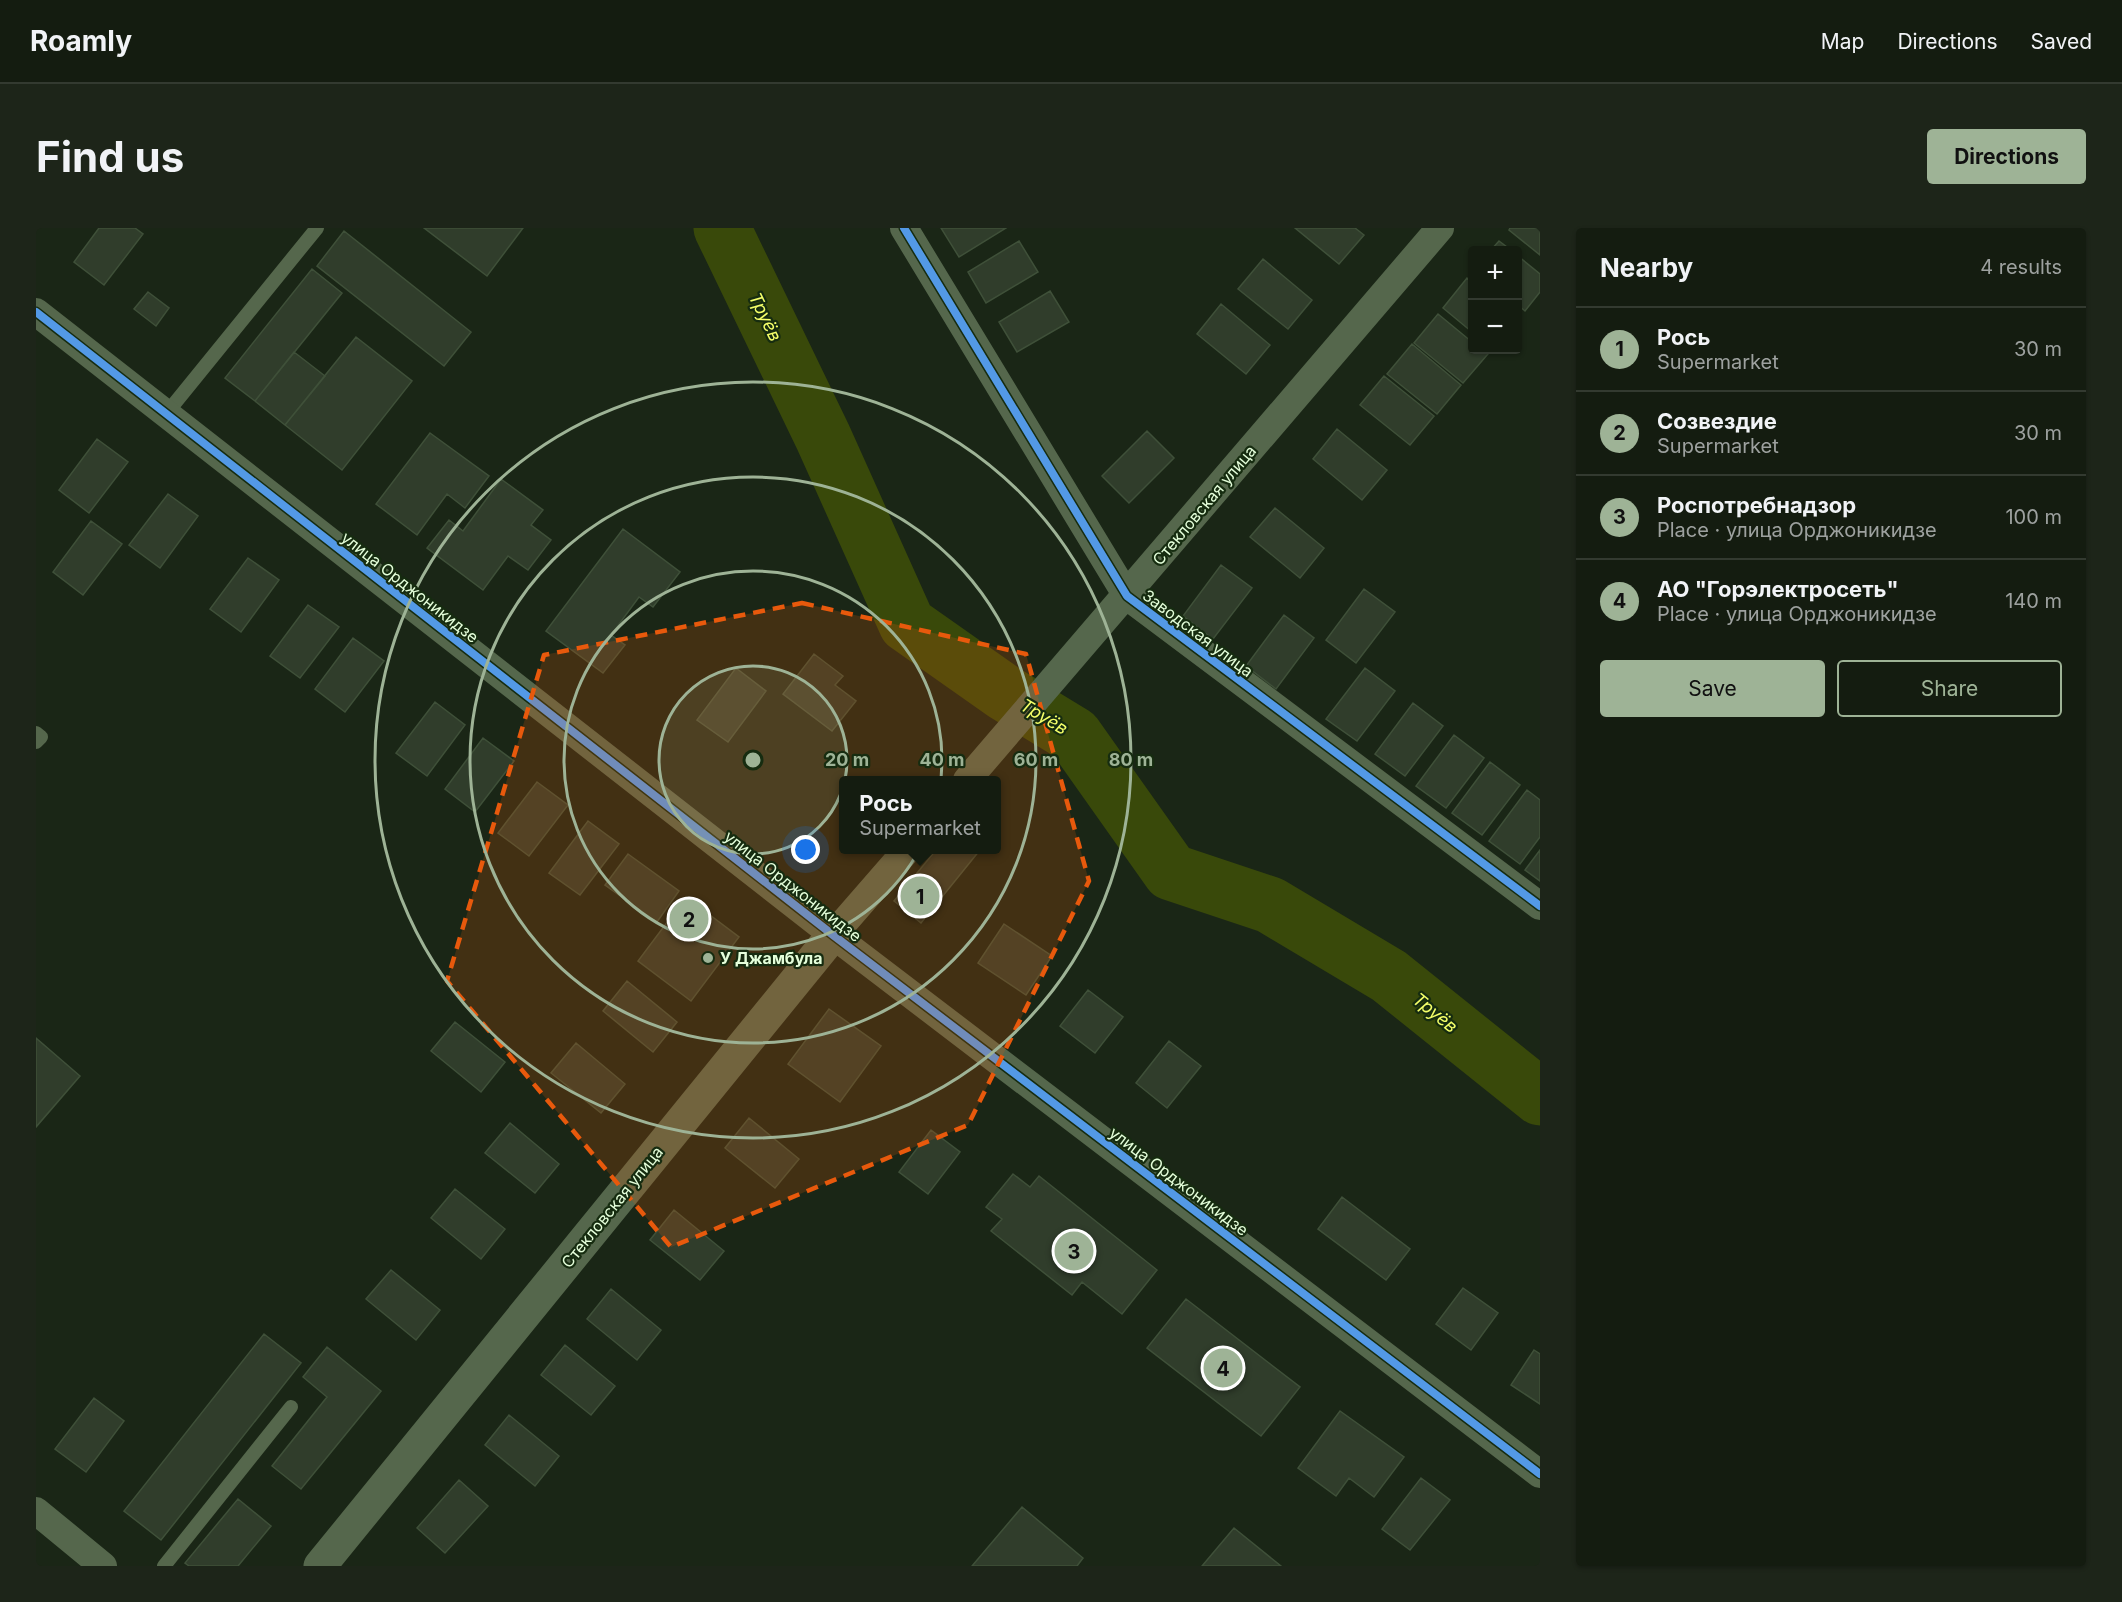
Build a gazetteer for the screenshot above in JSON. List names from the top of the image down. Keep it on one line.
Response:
{"streets":{"street":["Стекловская улица","улица Орджоникидзе","Заводская улица"]},"crossings":[["Стекловская улица","улица Орджоникидзе"],["Стекловская улица","Заводская улица"]],"water":["Труёв"],"places":["У Джамбула"],"page":{"header":"Roamly","nav":["Map","Directions","Saved"],"buttons":["Directions",["Save","Share"]],"title":"Find us","heading":["Nearby","4 results"],"map_buttons":["+","−"],"list":[{"mark":"1","name":"Рось","note":"Supermarket","value":"30 m"},{"mark":"2","name":"Созвездие","note":"Supermarket","value":"30 m"},{"mark":"3","name":"Роспотребнадзор","note":"Place · улица Орджоникидзе","value":"100 m"},{"mark":"4","name":"АО \"Горэлектросеть\"","note":"Place · улица Орджоникидзе","value":"140 m"}],"popup":["Рось","Supermarket"],"pins":["1","2","3","4"]},"rings":["20 m","40 m","60 m","80 m"]}
